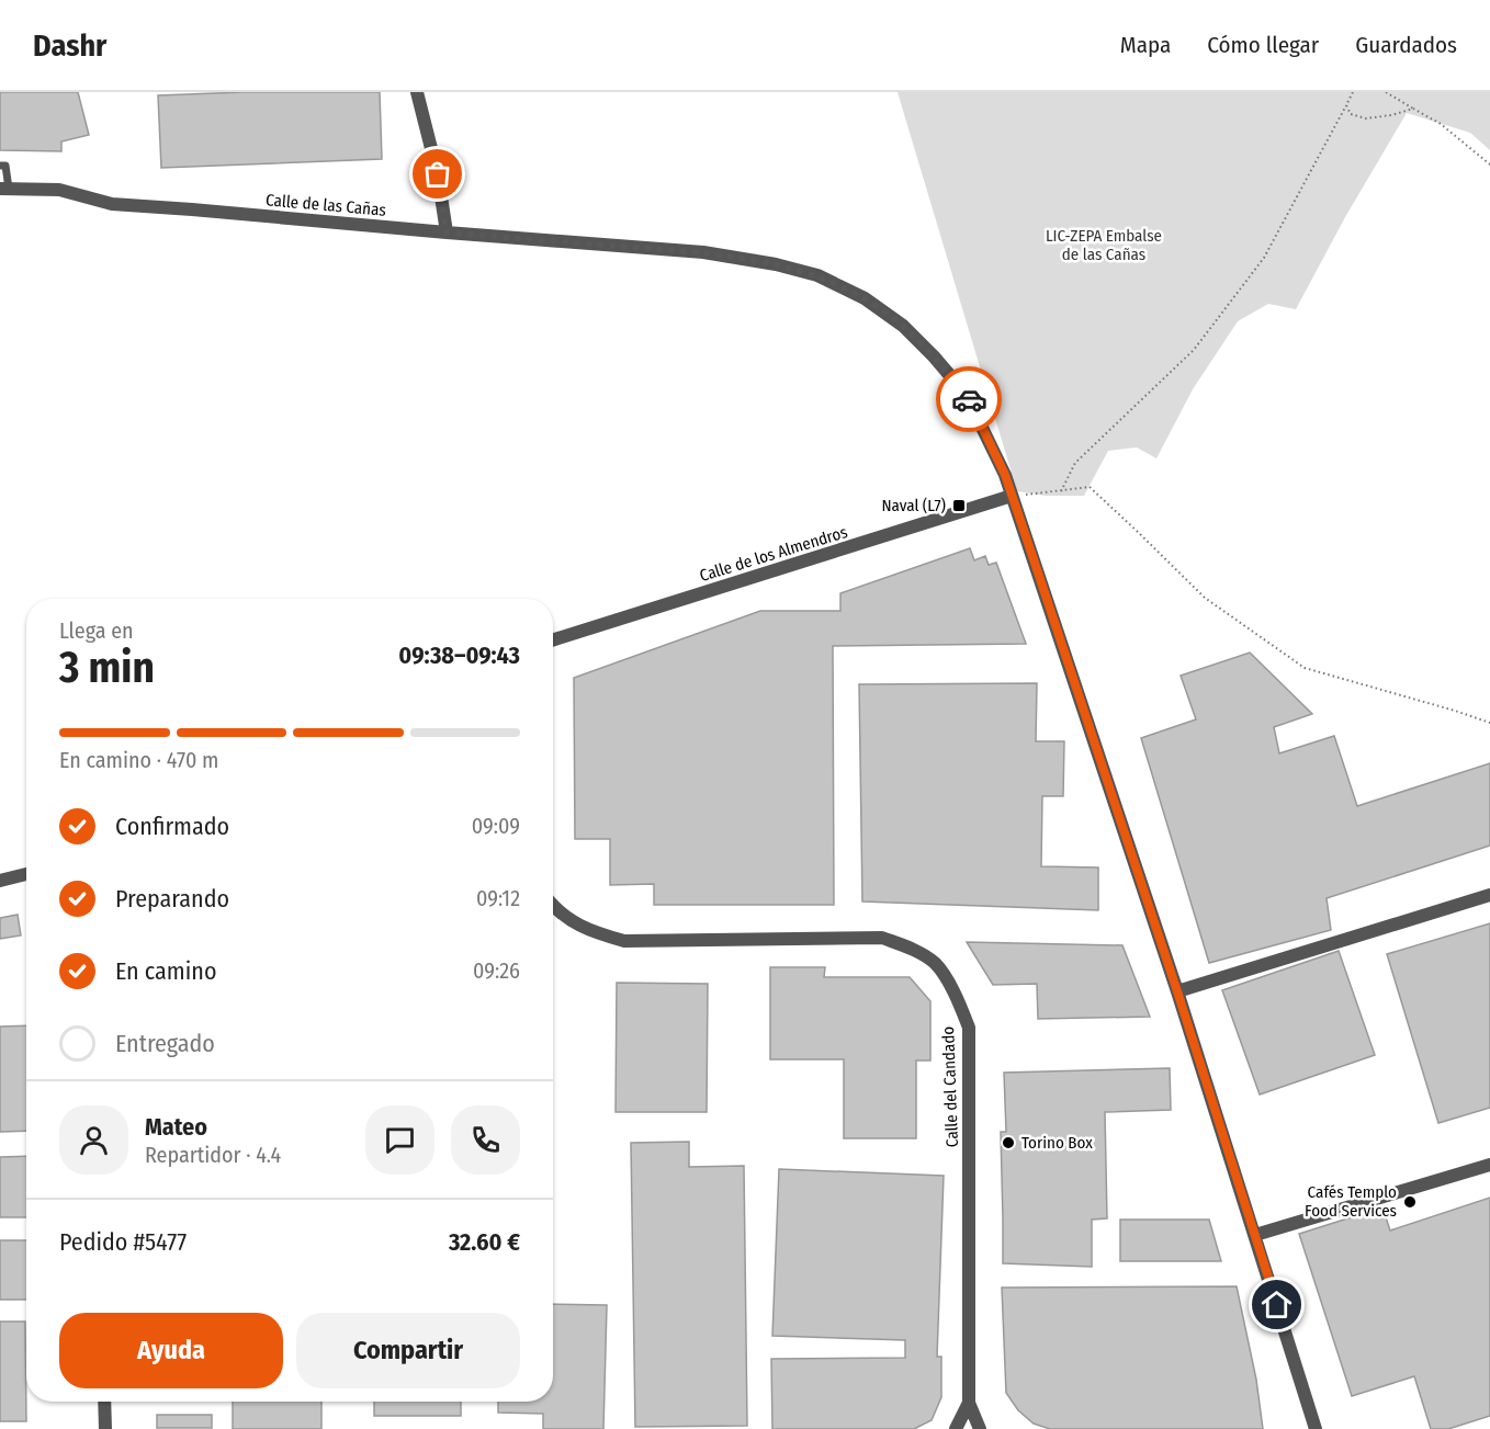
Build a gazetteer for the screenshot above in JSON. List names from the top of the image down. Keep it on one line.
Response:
{"streets":{"street":["Calle de las Cañas","Calle de los Almendros","Calle del Candado"]},"crossings":[["Calle de las Cañas","Calle de los Almendros"]],"parks":["LIC-ZEPA Embalse de las Cañas"],"places":{"transit":["Naval (L7)"],"other":["Torino Box","Cafés Templo Food Services"]},"page":{"header":"Dashr","nav":["Mapa","Cómo llegar","Guardados"],"heading":["3 min","Llega en","09:38–09:43"],"panel":["Mateo","Repartidor · 4.4","Pedido #5477","32.60 €"],"bar":"En camino · 470 m","list":[["Confirmado","09:09"],["Preparando","09:12"],["En camino","09:26"],"Entregado"],"buttons":["Ayuda","Compartir"]}}
